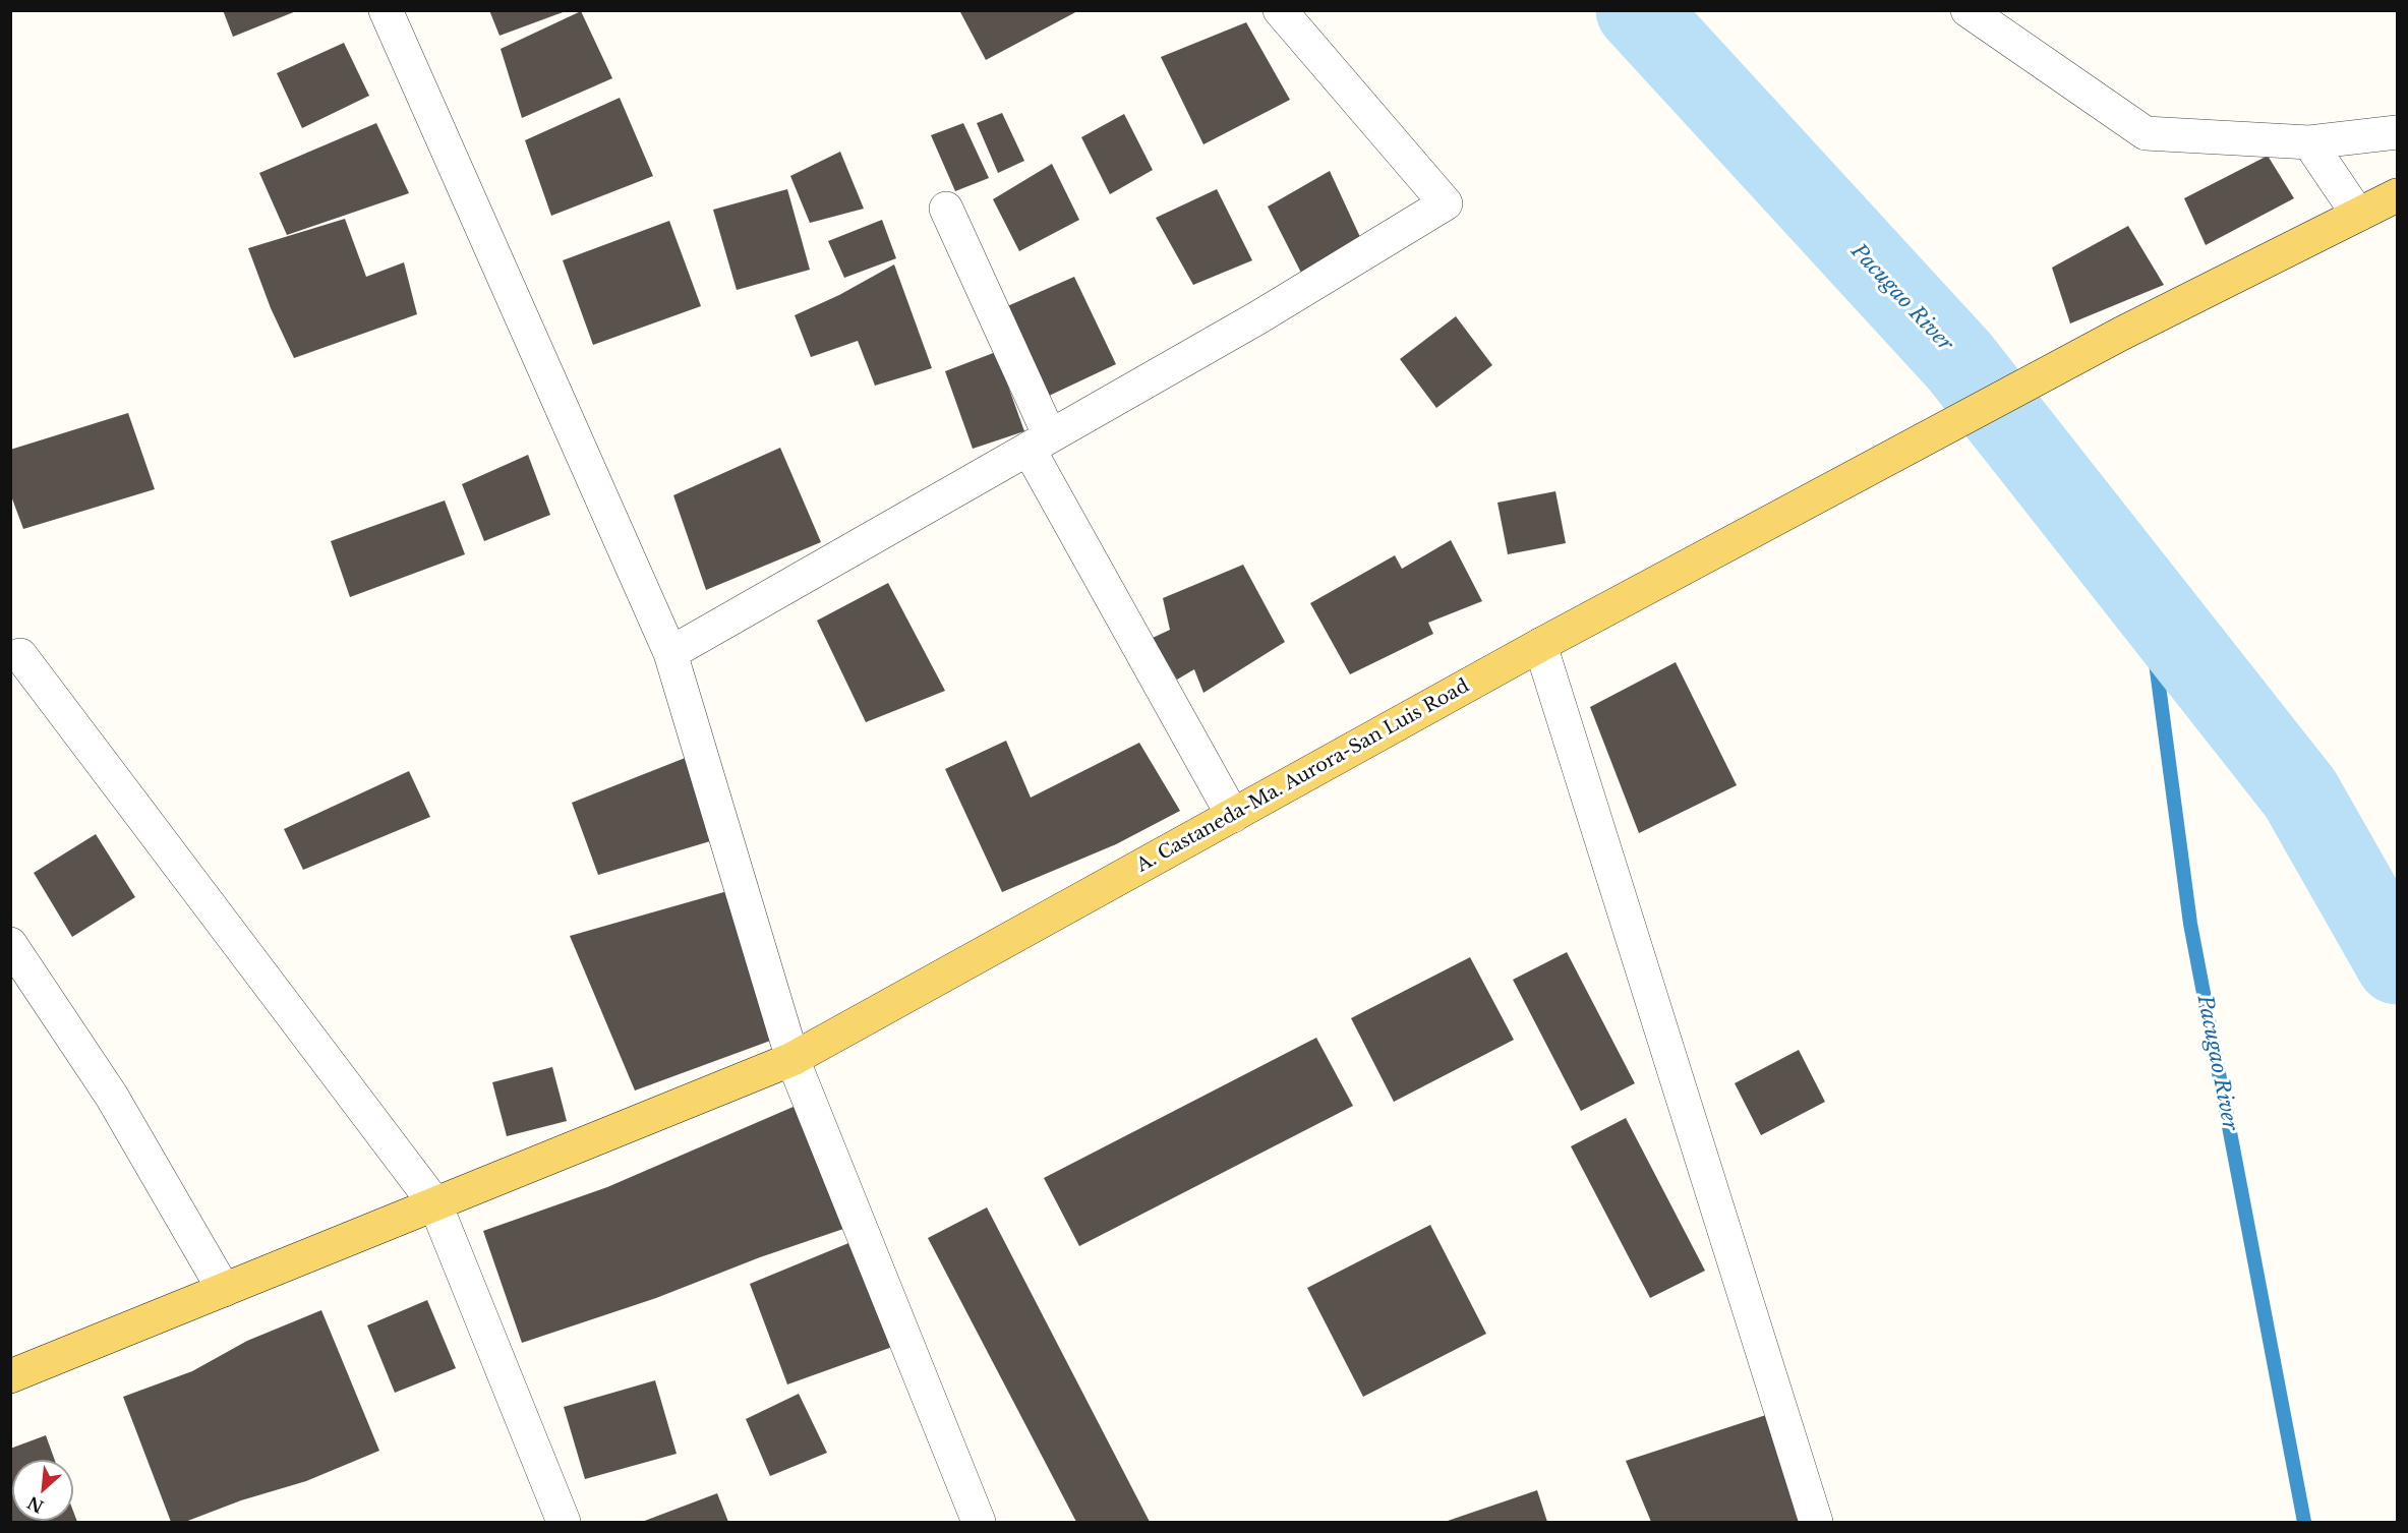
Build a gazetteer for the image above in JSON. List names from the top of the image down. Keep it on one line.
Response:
{"streets":{"main road":["A. Castaneda-Ma. Aurora-San Luis Road"]},"water":["Pacugao River"],"north":"bottom left"}
